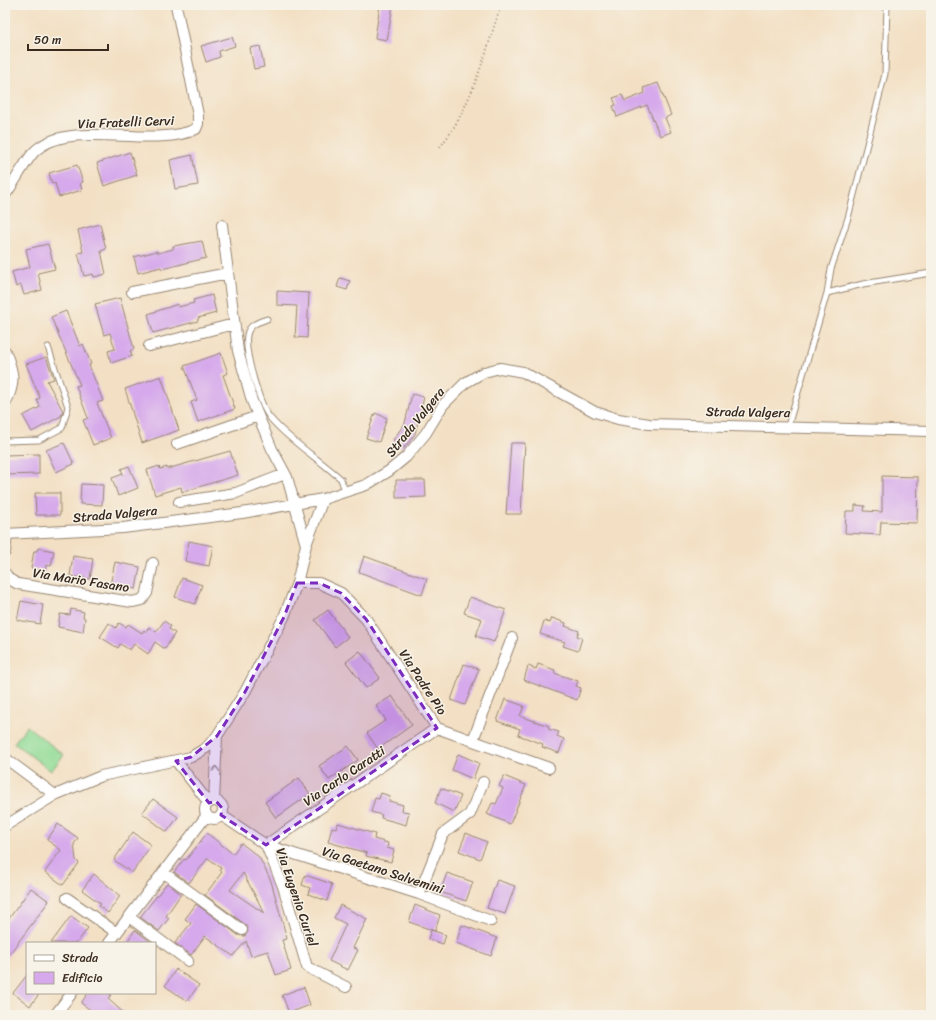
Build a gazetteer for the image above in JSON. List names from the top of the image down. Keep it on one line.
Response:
{"streets":{"street":["Via Fratelli Cervi","Strada Valgera","Via Mario Fasano","Via Padre Pio","Via Carlo Caratti","Via Gaetano Salvemini","Via Eugenio Curiel"]},"crossings":[["Via Padre Pio","Via Carlo Caratti"],["Via Carlo Caratti","Via Gaetano Salvemini"],["Via Carlo Caratti","Via Eugenio Curiel"],["Via Gaetano Salvemini","Via Eugenio Curiel"]],"legend":["Strada","Edificio"],"scale_bar":"50 m"}
